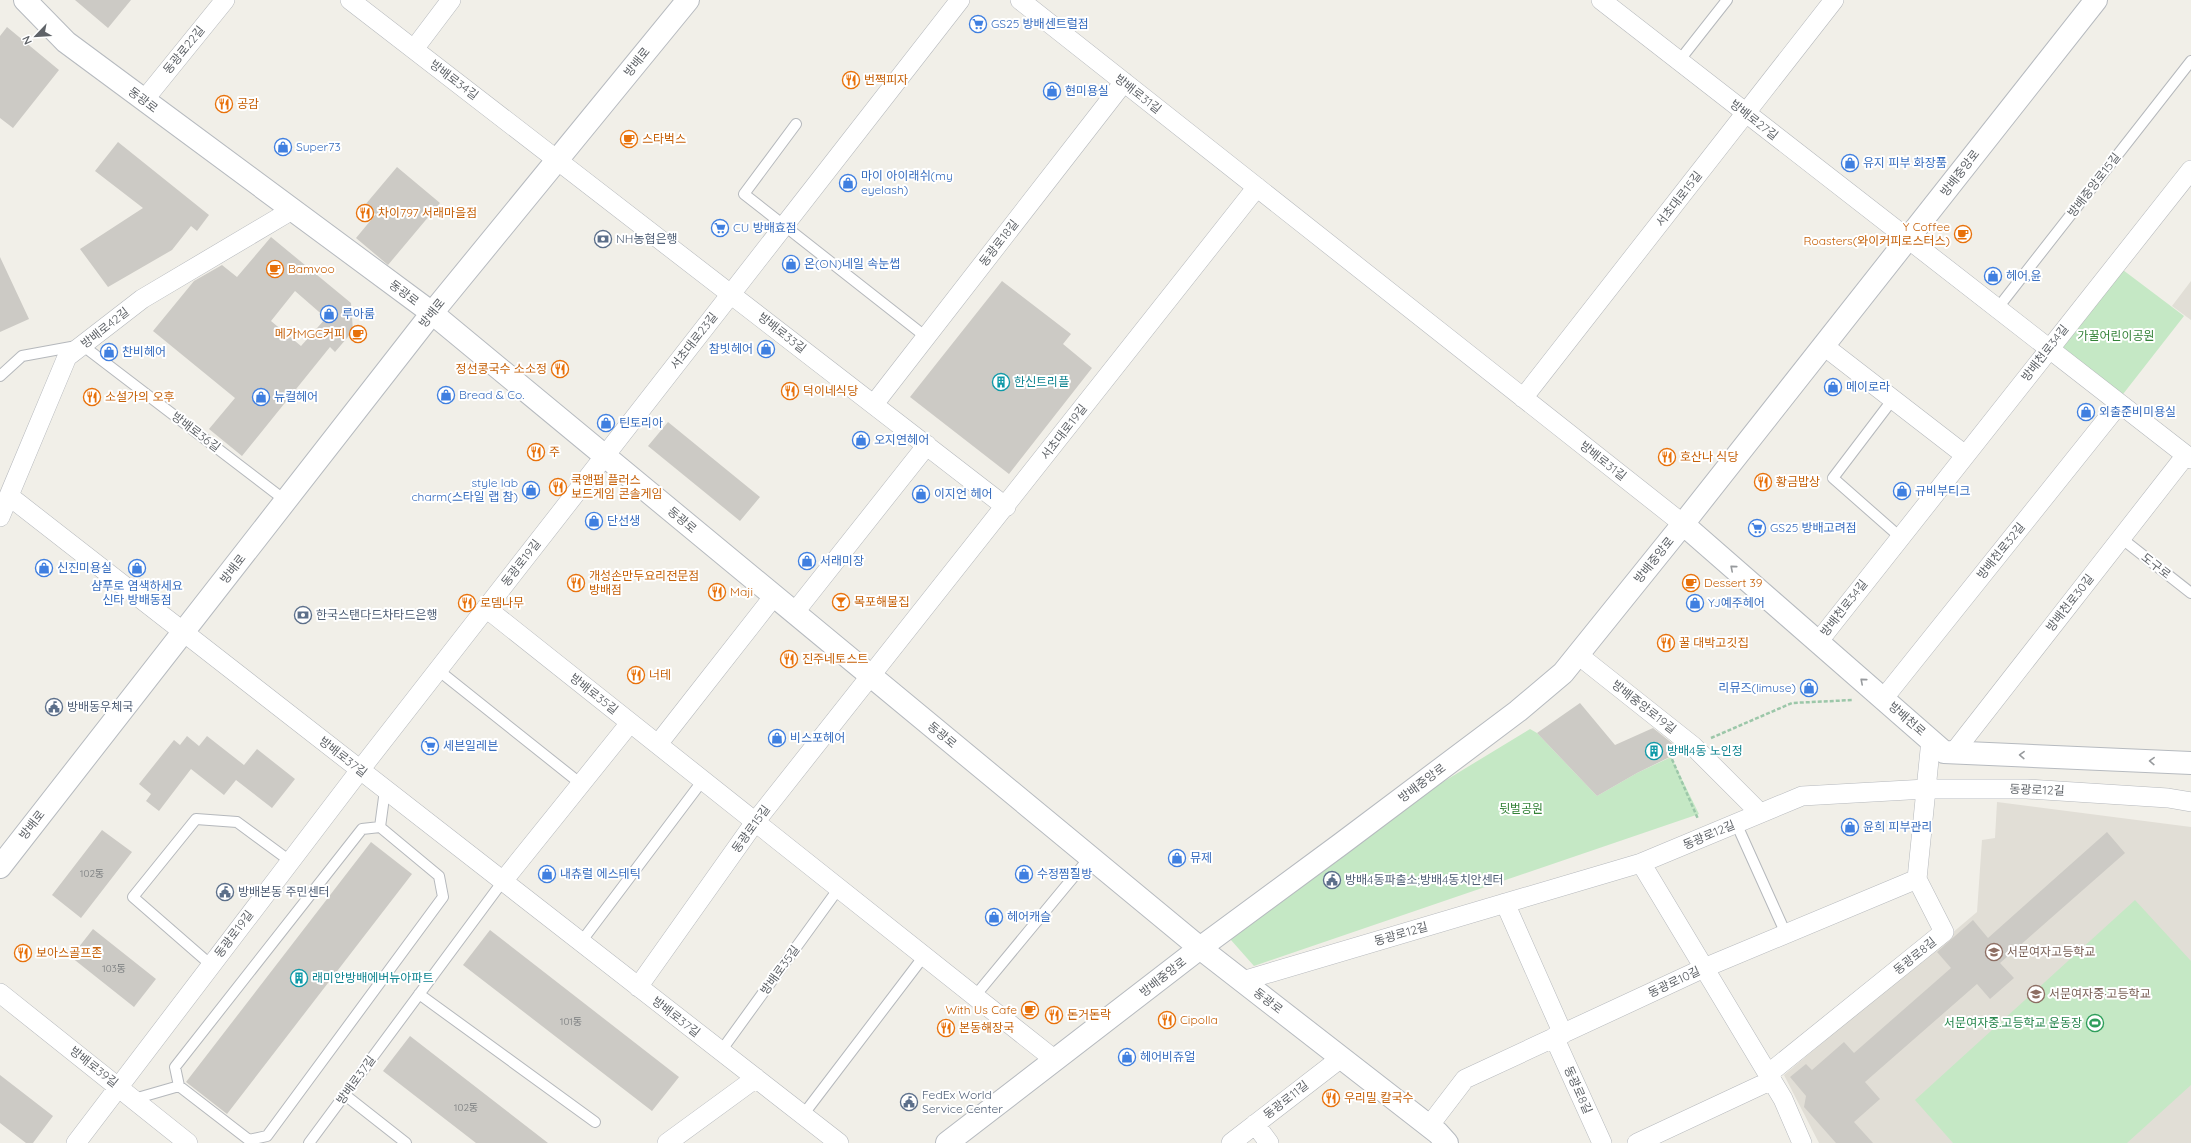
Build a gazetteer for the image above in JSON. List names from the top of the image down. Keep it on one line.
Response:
{"streets":{"street":["동광로22길","방배로","방배로34길","방배로31길","동광로","방배로27길","방배중앙로","서초대로15길","동광로18길","방배로42길","방배로33길","서초대로23길","방배천로34길","서초대로19길","방배천로32길","동광로19길","방배천로30길","방배로35길","방배중앙로19길","방배천로","방배로37길","동광로12길","동광로15길","동광로8길","동광로10길","방배로39길","동광로11길"],"lane":["방배중앙로15길","방배로36길","도구로"]},"crossings":[["동광로22길","동광로"],["방배로","방배로34길"],["방배로","동광로"],["방배로","방배로33길"],["방배로","방배로36길"],["방배로","방배로37길"],["방배로34길","방배로33길"],["방배로31길","방배중앙로"],["방배로31길","서초대로15길"],["방배로31길","동광로18길"],["방배로31길","서초대로19길"],["방배로31길","방배천로"],["동광로","방배중앙로"],["동광로","방배로42길"],["동광로","서초대로23길"],["동광로","서초대로19길"],["동광로","동광로19길"],["동광로","동광로12길"],["동광로","동광로15길"],["동광로","동광로10길"],["동광로","동광로11길"],["방배로27길","방배중앙로"],["방배로27길","서초대로15길"],["방배중앙로","방배로35길"],["방배중앙로","방배중앙로19길"],["방배중앙로","방배천로"],["동광로18길","방배로33길"],["방배로42길","방배로36길"],["방배로33길","서초대로23길"],["방배로33길","서초대로19길"],["서초대로23길","동광로19길"],["방배천로34길","방배천로"],["서초대로19길","동광로15길"],["방배천로32길","방배천로"],["동광로19길","방배로35길"],["동광로19길","방배로37길"],["동광로19길","방배로39길"],["도구로","방배천로30길"],["방배천로30길","방배천로"],["방배로35길","방배로37길"],["방배로35길","동광로15길"],["방배중앙로19길","동광로12길"],["방배로37길","동광로15길"],["동광로8길","동광로10길"]],"one_way":["방배천로"],"parks":["가꿀어린이공원","뒷벌공원"],"places":{"supermarket":["GS25 방배센트럴점","CU 방배효점","GS25 방배고려점","세븐일레븐"],"restaurant":["번쩍피자","공감","차이797 서래마을점","정선콩국수 소소정","덕이네식당","소설가의 오후","주","호산나 식당","황금밥상","쿡앤펍 플러스 보드게임 콘솔게임","개성손만두요리전문점 방배점","Maji","로뎀나무","꿀 대박고깃집","진주네토스트","너테","보아스골프존","돈거돈락","Cipolla","본동해장국","우리밀 칼국수"],"shop":["현미용실","Super73","유지 피부 화장품","마이 아이래쉬(my eyelash)","온(ON)네일 속눈썹","헤어,윤","루아룸","참빗헤어","찬비헤어","메이로라","Bread & Co.","뉴컬헤어","외출준비미용실","틴토리아","오지연헤어","style lab charm(스타일 랩 참)","규비부티크","이지언 헤어","단선생","서래미장","신진미용실","샴푸로 염색하세요 신타 방배동점","YJ예주헤어","리뮤즈(limuse)","비스포헤어","윤희 피부관리","뮤제","내츄럴 에스테틱","수정찜질방","헤어캐슬","헤어비쥬얼"],"cafe":["스타벅스","Y Coffee Roasters(와이커피로스터스)","Bamvoo","메가MGC커피","Dessert 39","With Us Cafe"],"bank":["NH농협은행","한국스탠다드차타드은행"],"building":["한신트리플","방배4동 노인정","래미안방배에버뉴아파트"],"bar":["목포해물집"],"public building":["방배동우체국","방배4동파출소;방배4동치안센터","방배본동 주민센터","FedEx World Service Center"],"school or university":["서문여자고등학교","서문여자중·고등학교"],"sports":["서문여자중.고등학교 운동장"]},"house_numbers":["102동","103동","101동","102동"],"north":"bottom left"}
